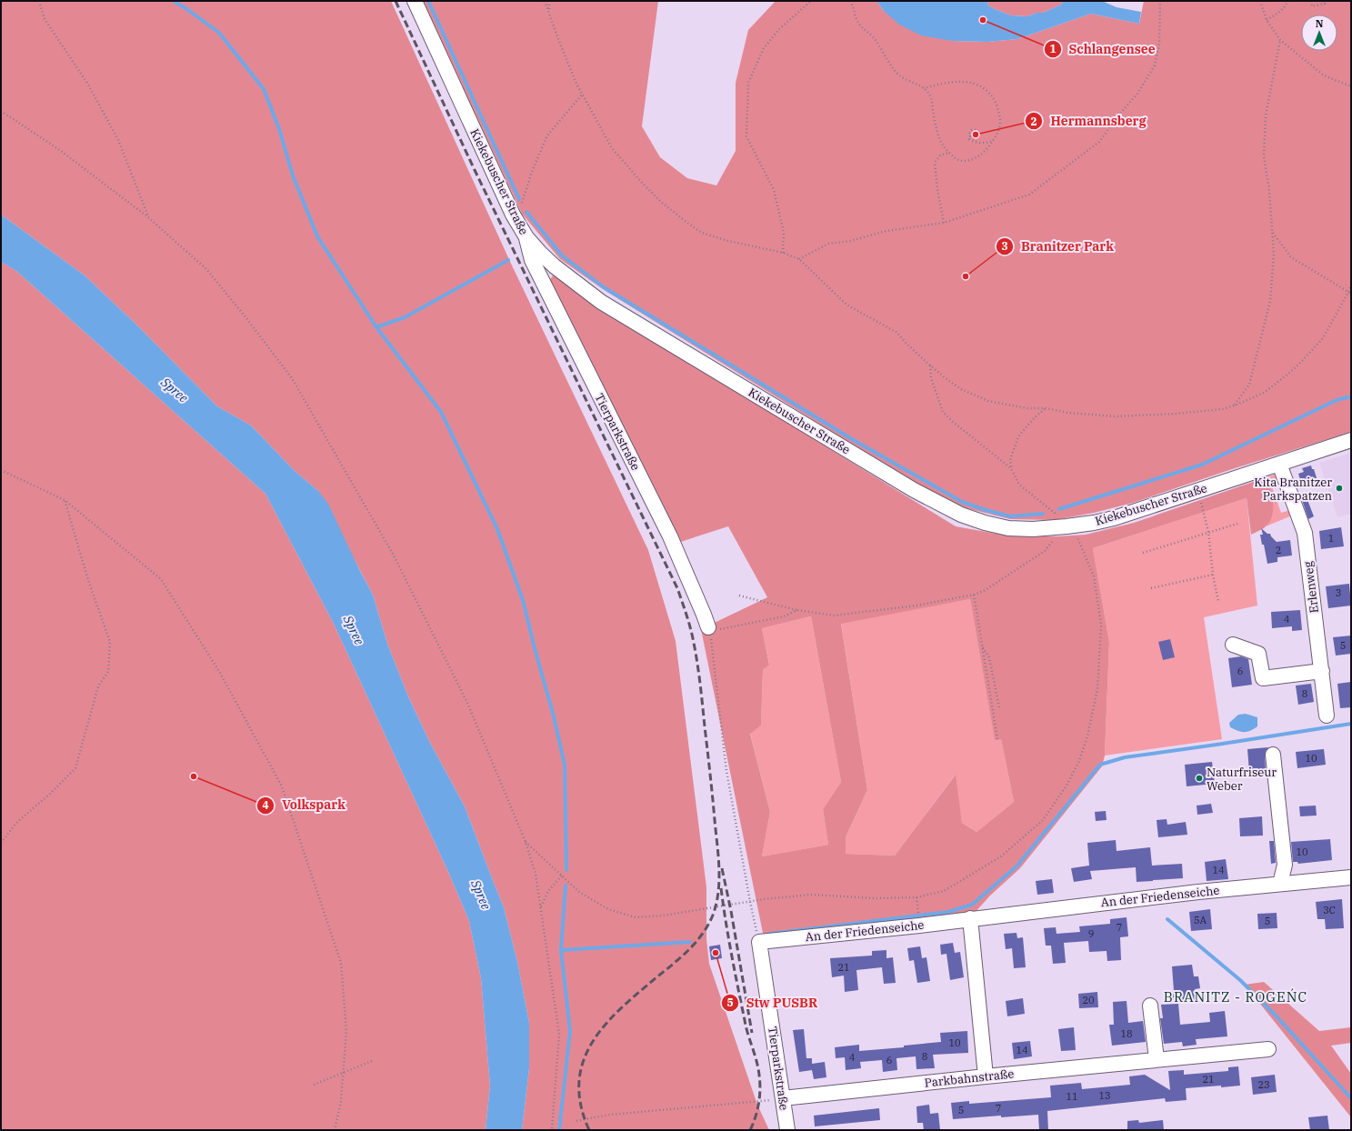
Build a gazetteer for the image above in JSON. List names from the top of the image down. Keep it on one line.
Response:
{"streets":{"street":["Kiekebuscher Straße","Tierparkstraße","Erlenweg","An der Friedenseiche","Parkbahnstraße"]},"crossings":[["Kiekebuscher Straße","Tierparkstraße"],["Kiekebuscher Straße","Erlenweg"],["Tierparkstraße","An der Friedenseiche"],["Tierparkstraße","Parkbahnstraße"]],"districts":["BRANITZ - ROGEŃC"],"water":["Spree"],"places":["Schlangensee","Hermannsberg","Branitzer Park","Kita Branitzer Parkspatzen","Volkspark","Naturfriseur Weber","Stw PUSBR"],"house_numbers":["1","2","3","4","5","6","8","10","10","14","3C","5A","5","7","9","21","20","18","10","14","8","4","6","21","23","13","11","7","5"],"north":"top"}
